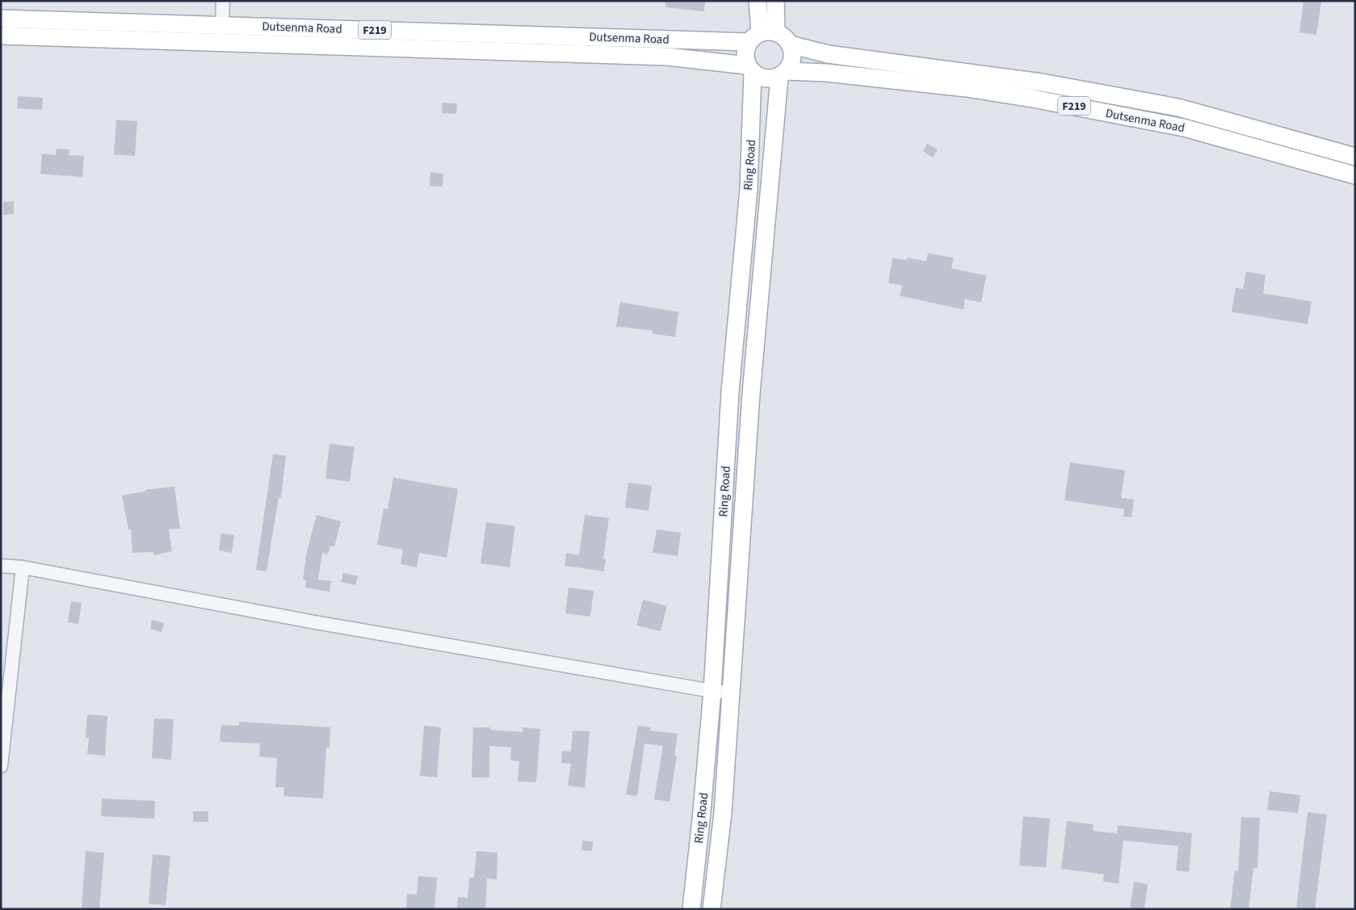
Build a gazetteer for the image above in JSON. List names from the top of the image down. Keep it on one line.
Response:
{"streets":{"main road":["Dutsenma Road","F219","Ring Road"]},"crossings":[["Dutsenma Road","F219"],["Dutsenma Road","Ring Road"],["F219","Ring Road"]]}
